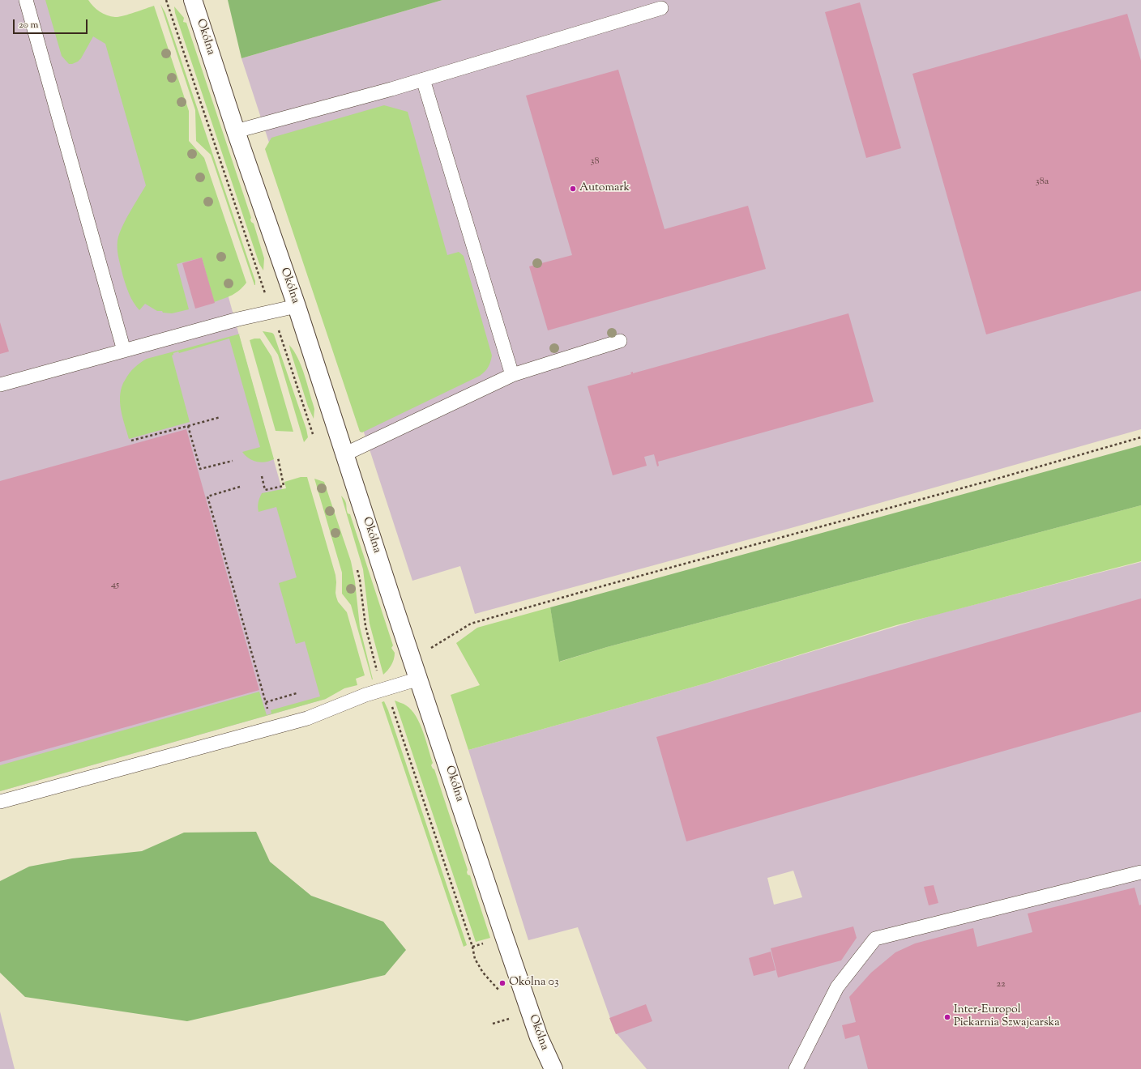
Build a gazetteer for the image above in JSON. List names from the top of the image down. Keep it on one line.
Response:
{"streets":{"street":["Okólna"]},"places":["Automark","Okólna 03","Inter-Europol Piekarnia Szwajcarska"],"house_numbers":["38","38a","45","22"],"scale_bar":"20 m"}
